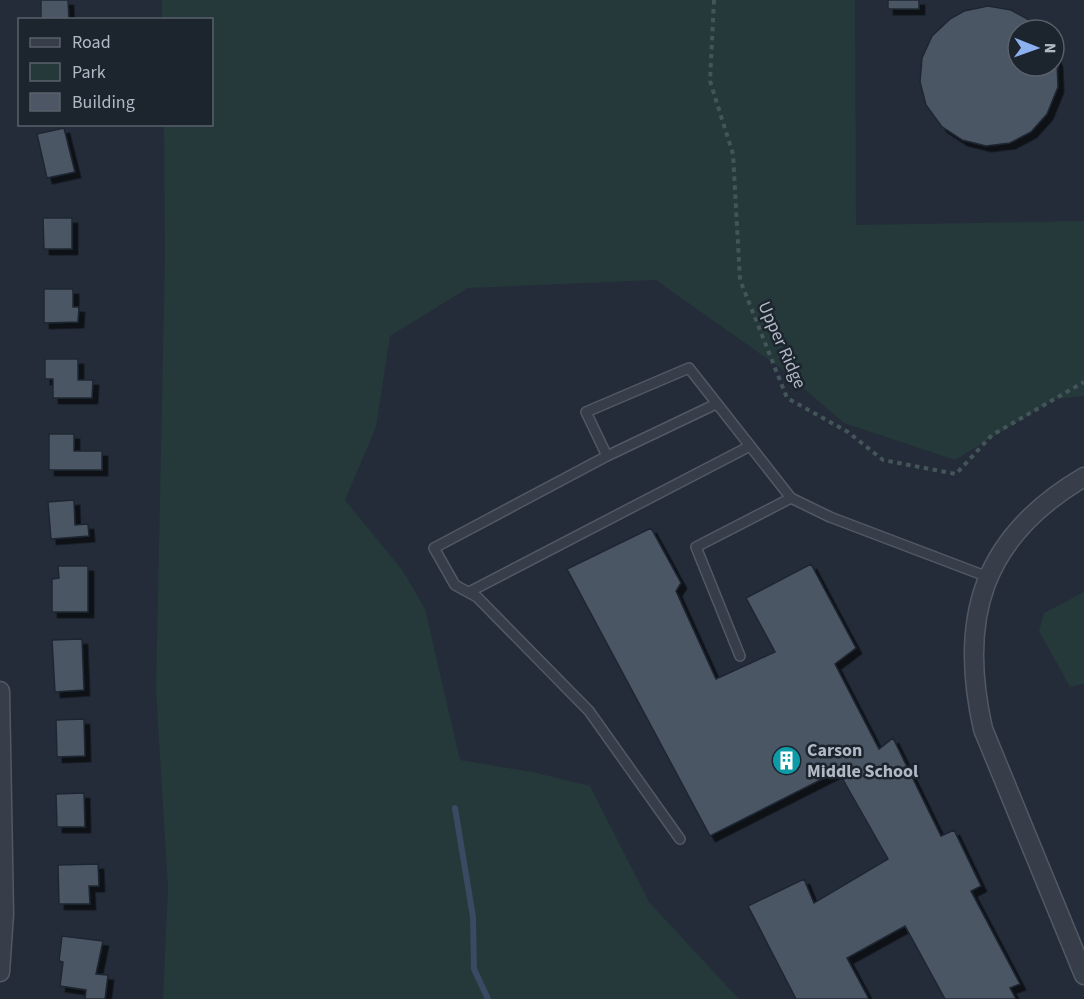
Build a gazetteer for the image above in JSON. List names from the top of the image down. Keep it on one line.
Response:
{"streets":{"path":["Upper Ridge"]},"places":{"building":["Carson Middle School"]},"legend":["Road","Park","Building"],"north":"right"}
